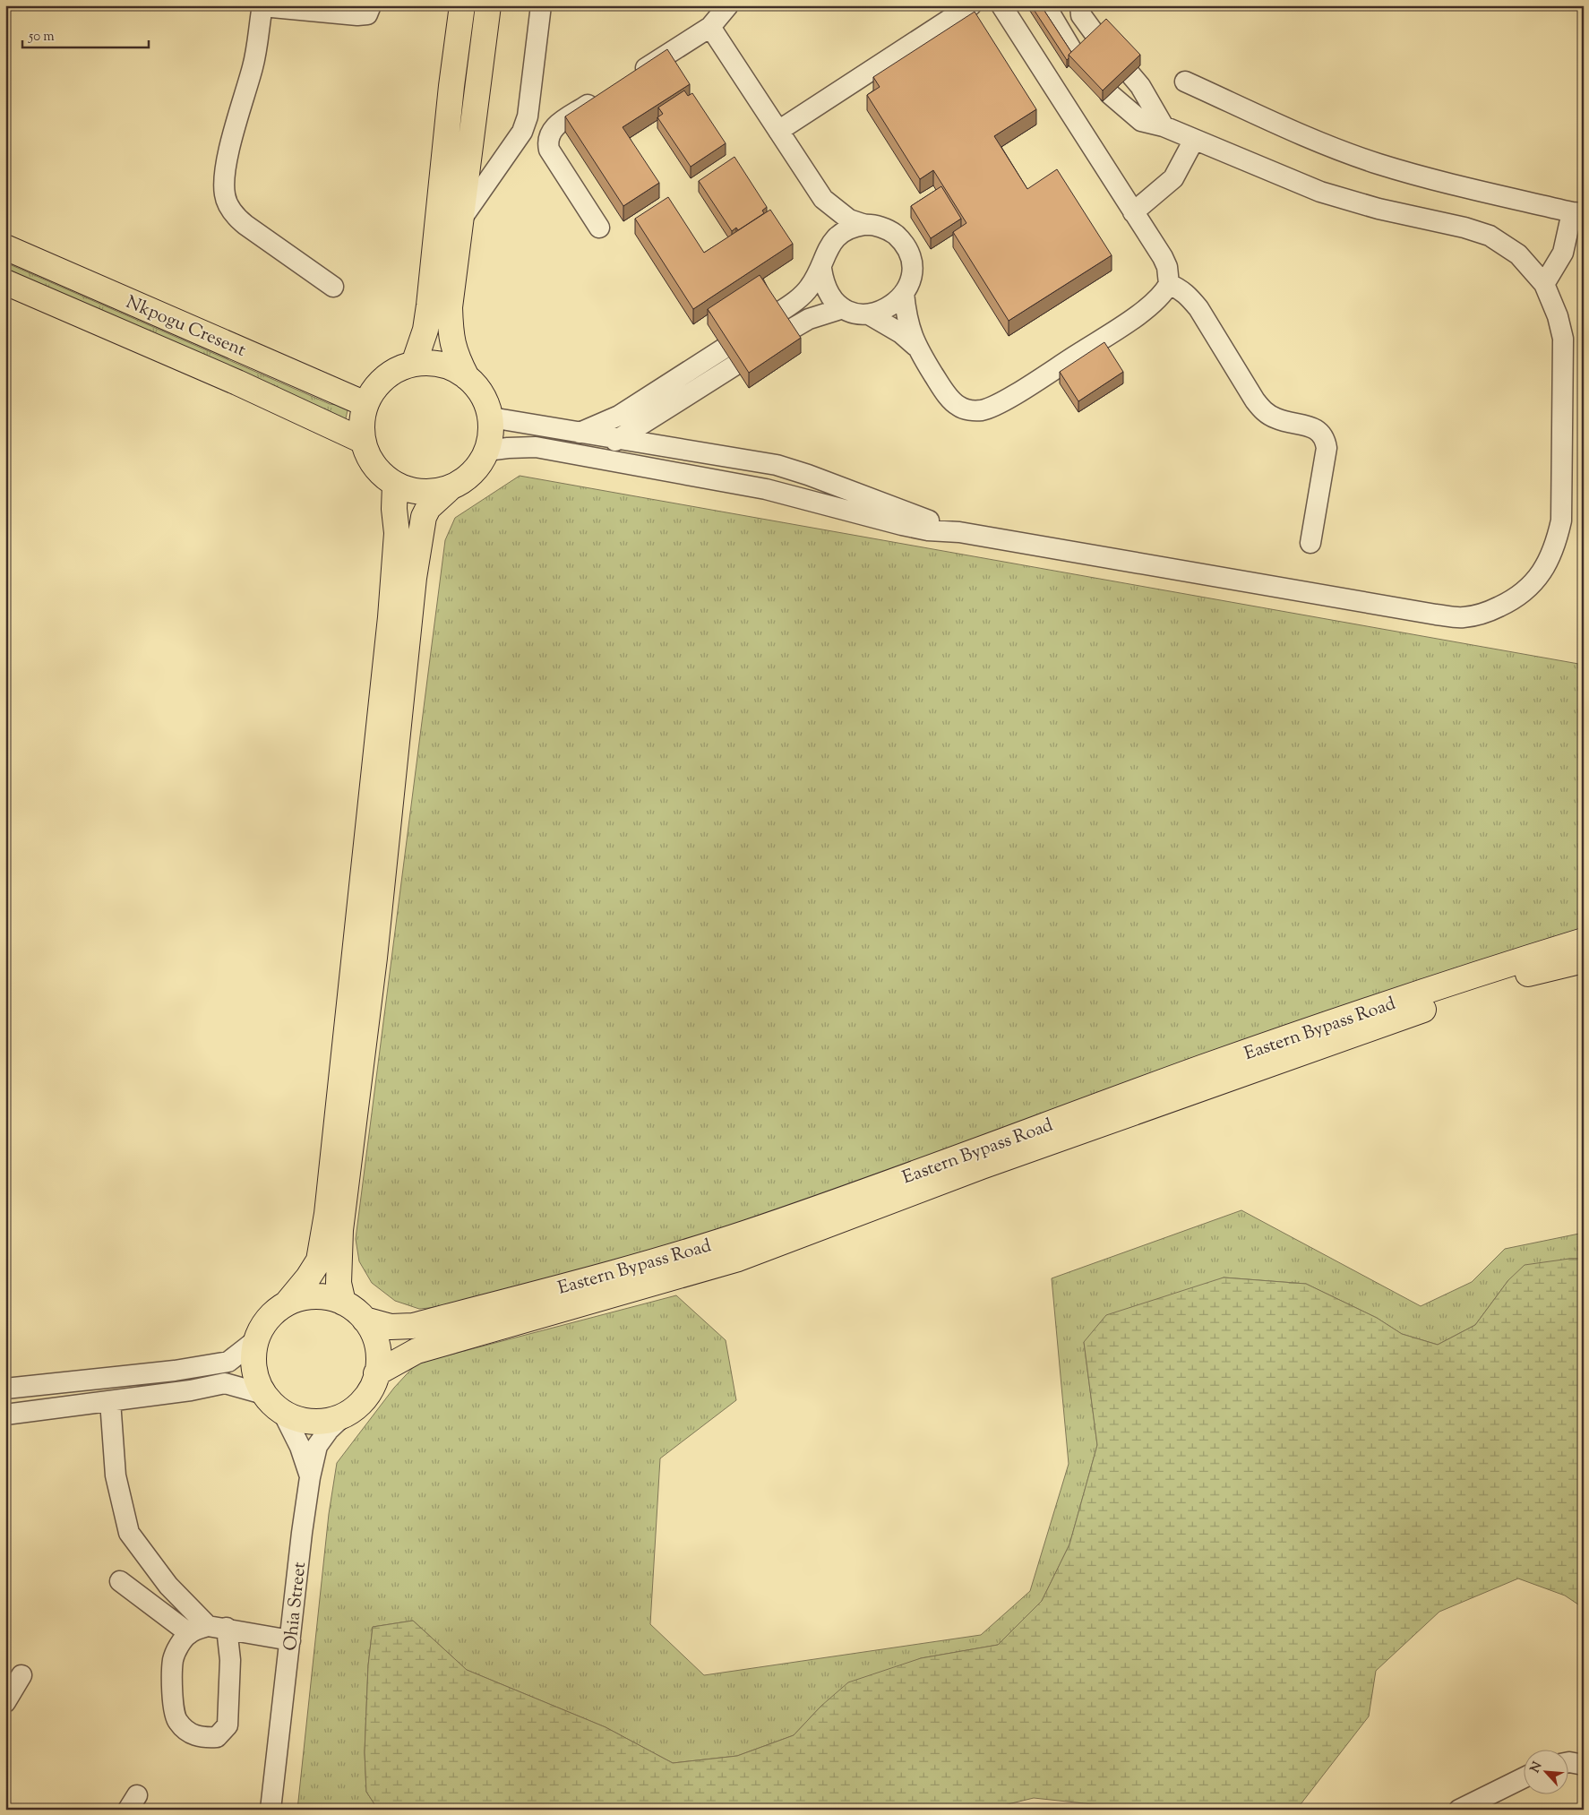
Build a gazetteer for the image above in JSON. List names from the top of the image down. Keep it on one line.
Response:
{"streets":{"main road":["Nkpogu Cresent","Eastern Bypass Road"],"street":["Ohia Street"]},"crossings":[["Eastern Bypass Road","Ohia Street"]],"scale_bar":"50 m","north":"top left"}
